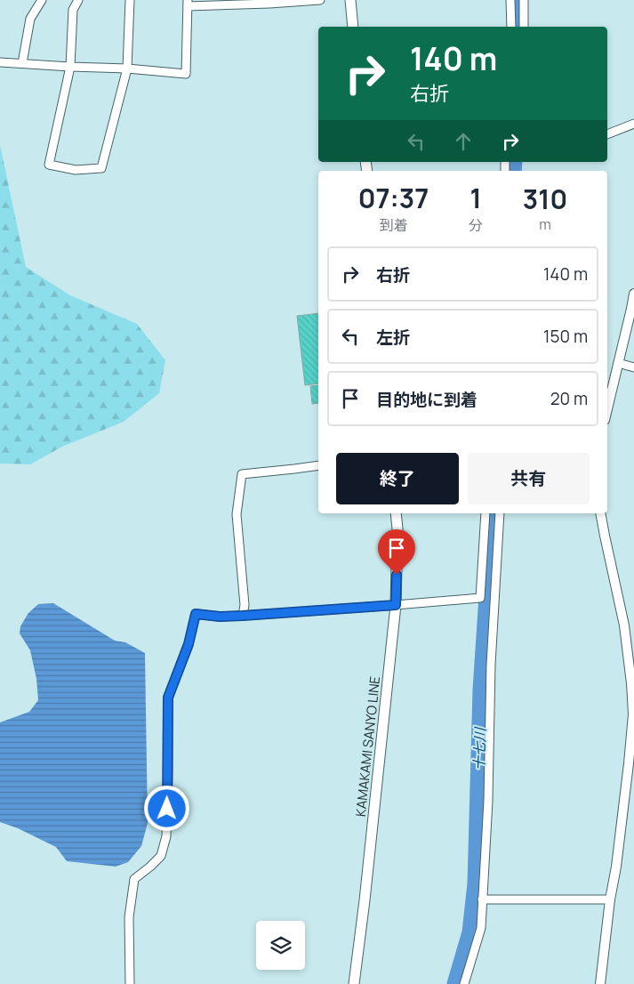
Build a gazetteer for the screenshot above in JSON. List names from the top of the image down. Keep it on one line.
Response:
{"streets":{"main road":["KAMAKAMI SANYO LINE"]},"water":["十七川"],"page":{"turn":["140 m","右折"],"eta":["07:37","到着","1","分","310","m"],"list":[{"name":"右折","value":"140 m"},{"name":"左折","value":"150 m"},{"name":"目的地に到着","value":"20 m"}],"buttons":["終了","共有"]}}
